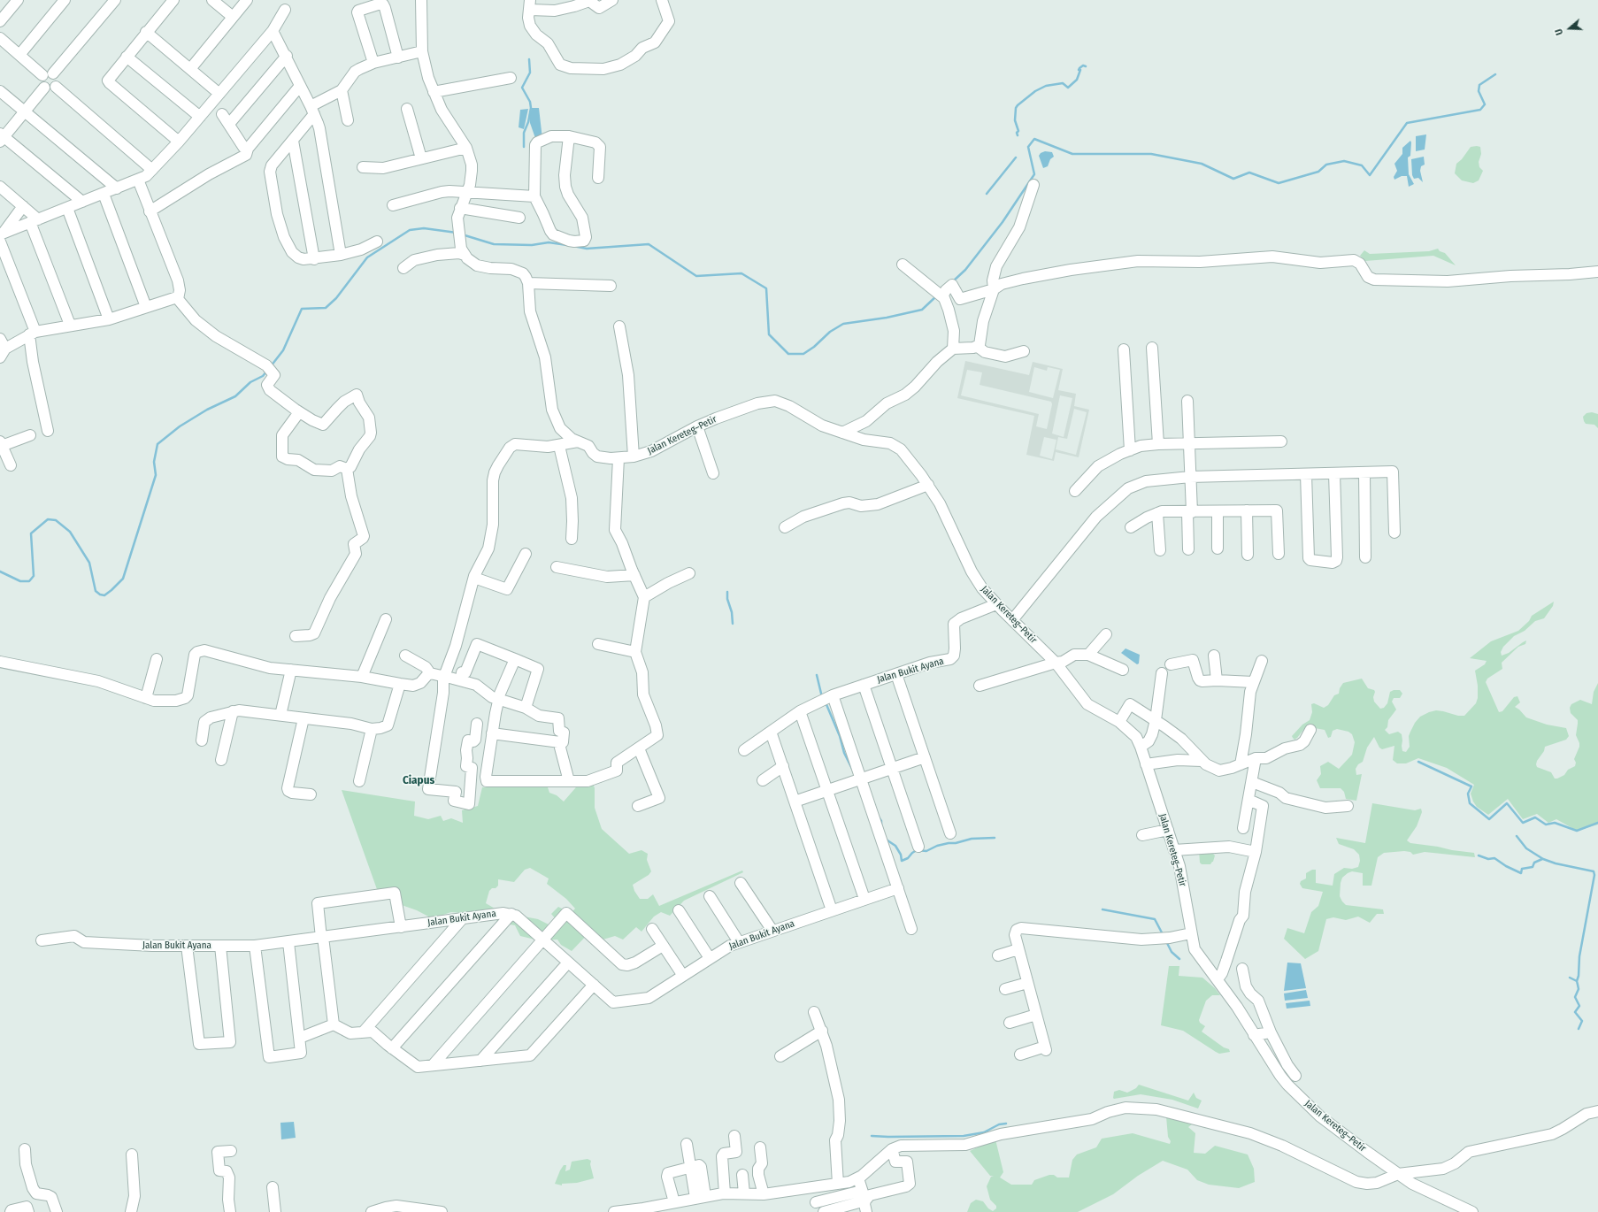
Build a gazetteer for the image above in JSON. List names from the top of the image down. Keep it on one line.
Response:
{"streets":{"street":["Jalan Kereteg–Petir","Jalan Bukit Ayana"]},"crossings":[["Jalan Kereteg–Petir","Jalan Bukit Ayana"]],"districts":["Ciapus"],"north":"left"}
